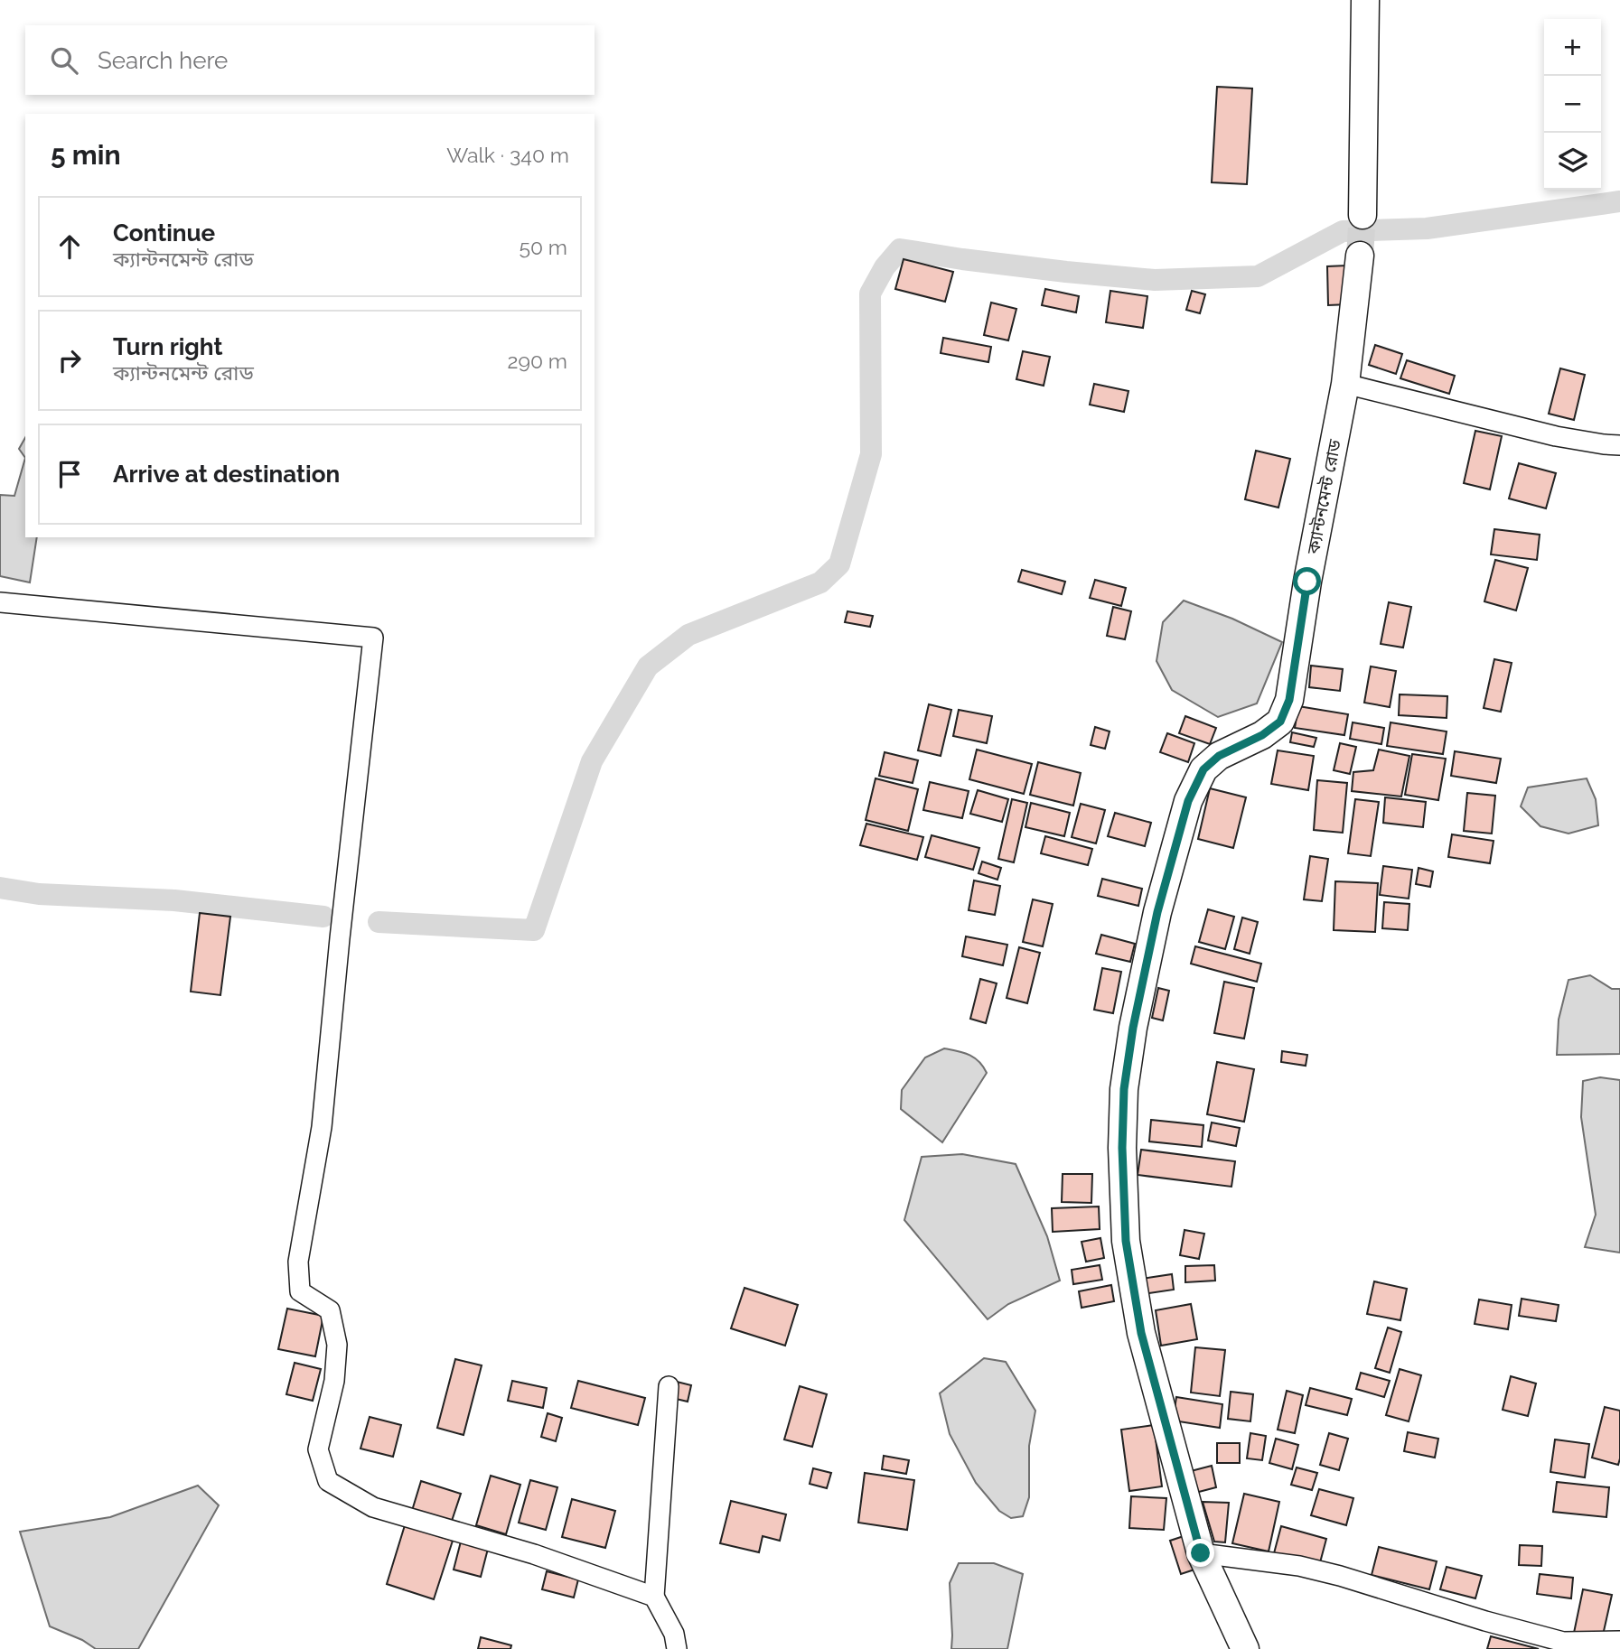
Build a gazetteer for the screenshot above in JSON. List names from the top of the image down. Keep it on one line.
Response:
{"streets":{"main road":["ক্যান্টনমেন্ট রোড"]},"page":{"map_buttons":["+","−"],"search":"Search here","heading":["5 min","Walk · 340 m"],"list":[["Continue","ক্যান্টনমেন্ট রোড","50 m"],["Turn right","ক্যান্টনমেন্ট রোড","290 m"],"Arrive at destination"]}}
